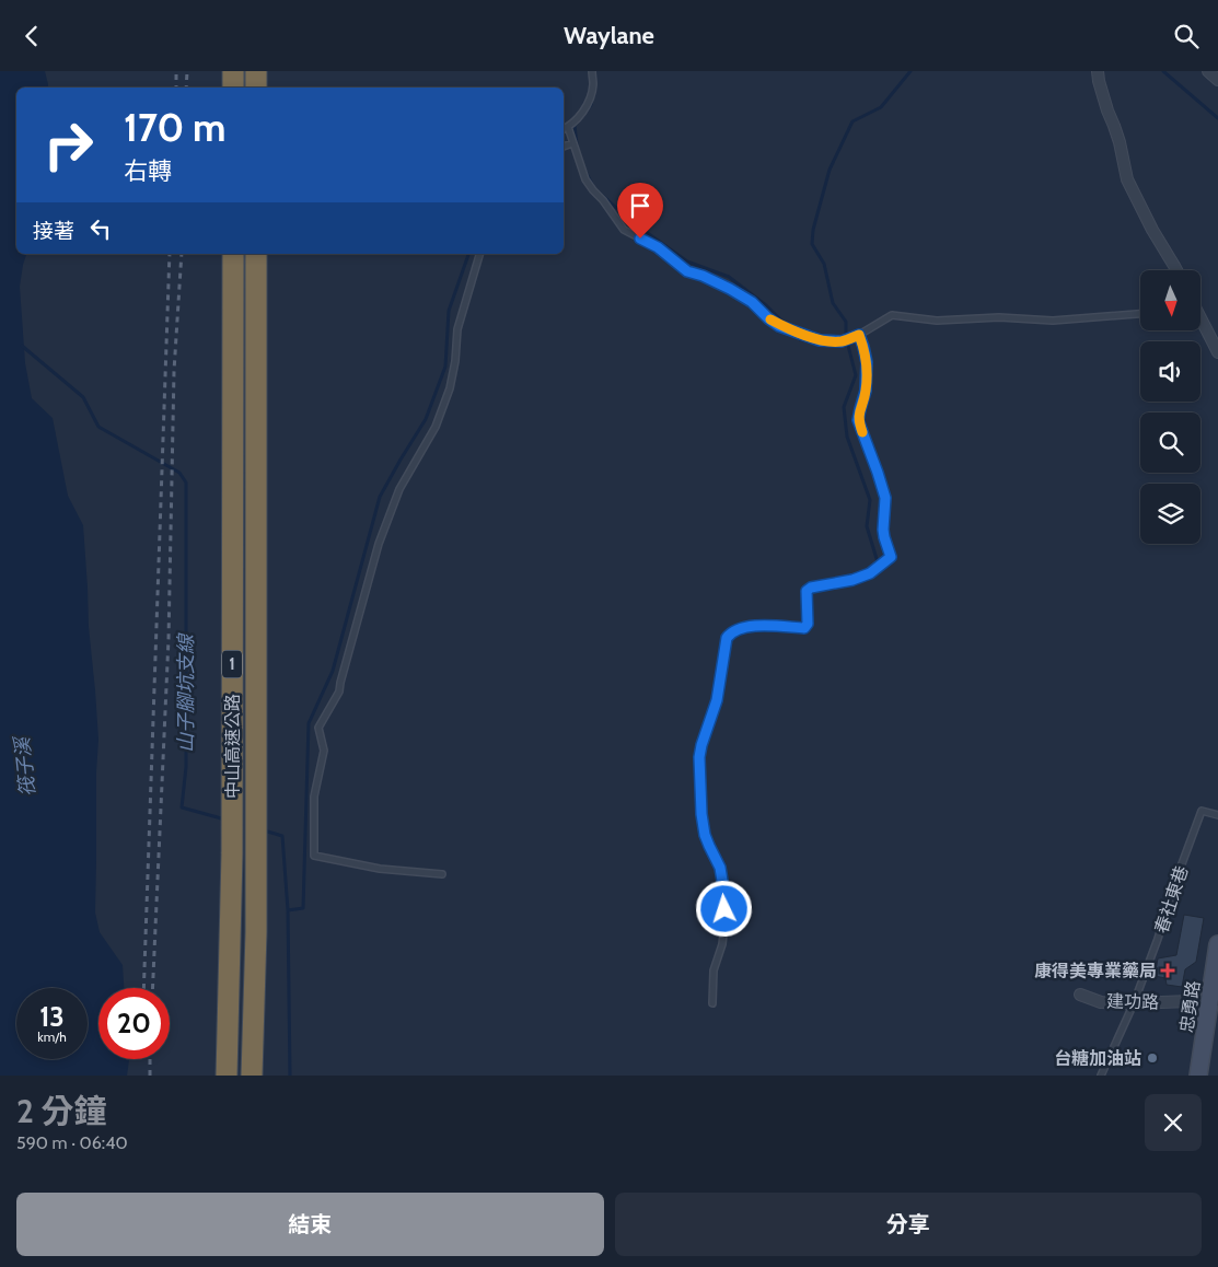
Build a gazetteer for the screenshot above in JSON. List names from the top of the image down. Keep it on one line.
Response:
{"streets":{"highway":["1","中山高速公路"],"main road":["忠勇路"],"street":["建功路"],"lane":["春社東巷"]},"crossings":[["春社東巷","建功路"],["建功路","忠勇路"]],"water":["山子腳坑支線","筏子溪"],"places":{"health":["康得美專業藥局"],"other":["台糖加油站"]},"north":"bottom","page":{"header":"Waylane","turn":["170 m","右轉"],"then":"接著","speed":"13 km/h","limit":"20","heading":["2 分鐘","590 m · 06:40"],"buttons":["結束","分享"]}}
